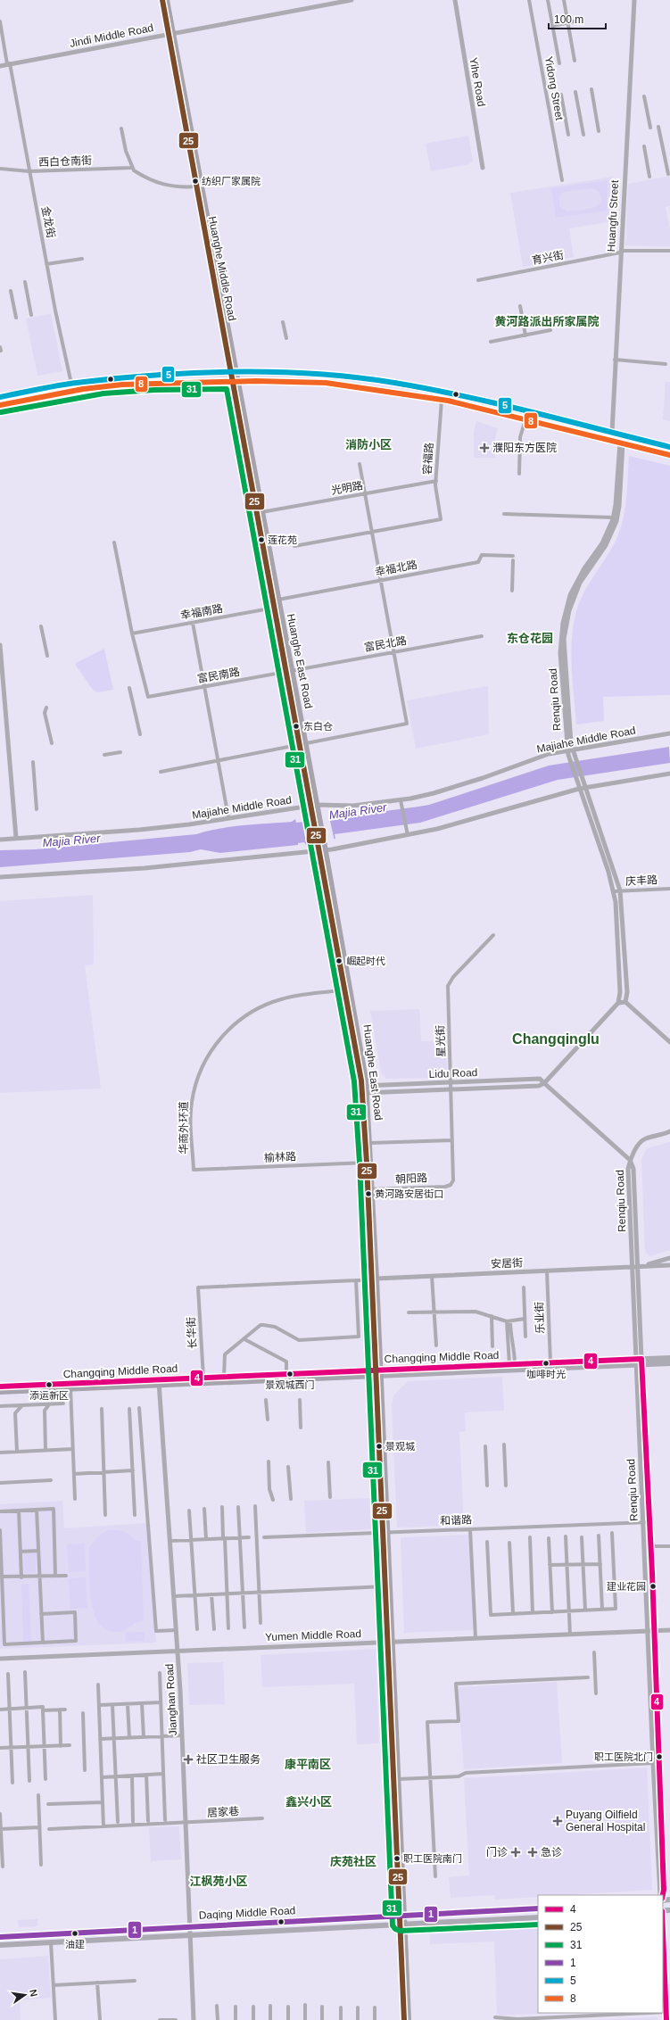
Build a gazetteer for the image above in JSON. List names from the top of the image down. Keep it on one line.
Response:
{"streets":{"main road":["Huanghe Middle Road","Huanghe East Road","Changqing Middle Road","Daqing Middle Road"],"street":["Jindi Middle Road","Yihe Road","Yidong Street","西白仓南街","Huangfu Street","金龙街","育兴街","容福路","光明路","幸福北路","幸福南路","富民北路","富民南路","Renqiu Road","Majiahe Middle Road","庆丰路","星光街","Lidu Road","华商外环道","榆林路","朝阳路","安居街","乐业街","长华街","和谐路","Yumen Middle Road","Jianghan Road","居家巷"]},"crossings":[["Jindi Middle Road","金龙街"],["Jindi Middle Road","Huanghe Middle Road"],["西白仓南街","金龙街"],["Huangfu Street","育兴街"],["Huanghe Middle Road","Huanghe East Road"],["容福路","光明路"],["光明路","Huanghe East Road"],["幸福北路","Huanghe East Road"],["幸福南路","Huanghe East Road"],["幸福南路","富民南路"],["富民北路","Huanghe East Road"],["富民北路","富民南路"],["Huanghe East Road","富民南路"],["Huanghe East Road","Majiahe Middle Road"],["Huanghe East Road","Lidu Road"],["Huanghe East Road","华商外环道"],["Huanghe East Road","榆林路"],["Huanghe East Road","朝阳路"],["Huanghe East Road","安居街"],["Huanghe East Road","Changqing Middle Road"],["Huanghe East Road","和谐路"],["Huanghe East Road","Yumen Middle Road"],["Huanghe East Road","Daqing Middle Road"],["Renqiu Road","Majiahe Middle Road"],["Renqiu Road","庆丰路"],["Renqiu Road","Lidu Road"],["Renqiu Road","安居街"],["Renqiu Road","Changqing Middle Road"],["Renqiu Road","和谐路"],["Renqiu Road","Yumen Middle Road"],["星光街","Lidu Road"],["星光街","朝阳路"],["华商外环道","榆林路"],["安居街","乐业街"],["乐业街","Changqing Middle Road"],["长华街","Changqing Middle Road"],["Changqing Middle Road","Jianghan Road"],["Yumen Middle Road","Jianghan Road"],["Jianghan Road","居家巷"],["Jianghan Road","Daqing Middle Road"]],"districts":["黄河路派出所家属院","消防小区","东仓花园","Changqinglu","康平南区","鑫兴小区","庆苑社区","江枫苑小区"],"water":["Majia River"],"places":{"other":["纺织厂家属院","莲花苑","东白仓","崛起时代","黄河路安居街口","咖啡时光","景观城西门","添运新区","景观城","建业花园","职工医院北门","职工医院南门","油建"],"health":["濮阳东方医院","社区卫生服务","Puyang Oilfield General Hospital","门诊","急诊"]},"lines":["transit line 25","transit line 5","transit line 8","transit line 31","transit line 4","transit line 1"],"legend":["4","25","31","1","5","8"],"scale_bar":"100 m","north":"right"}
